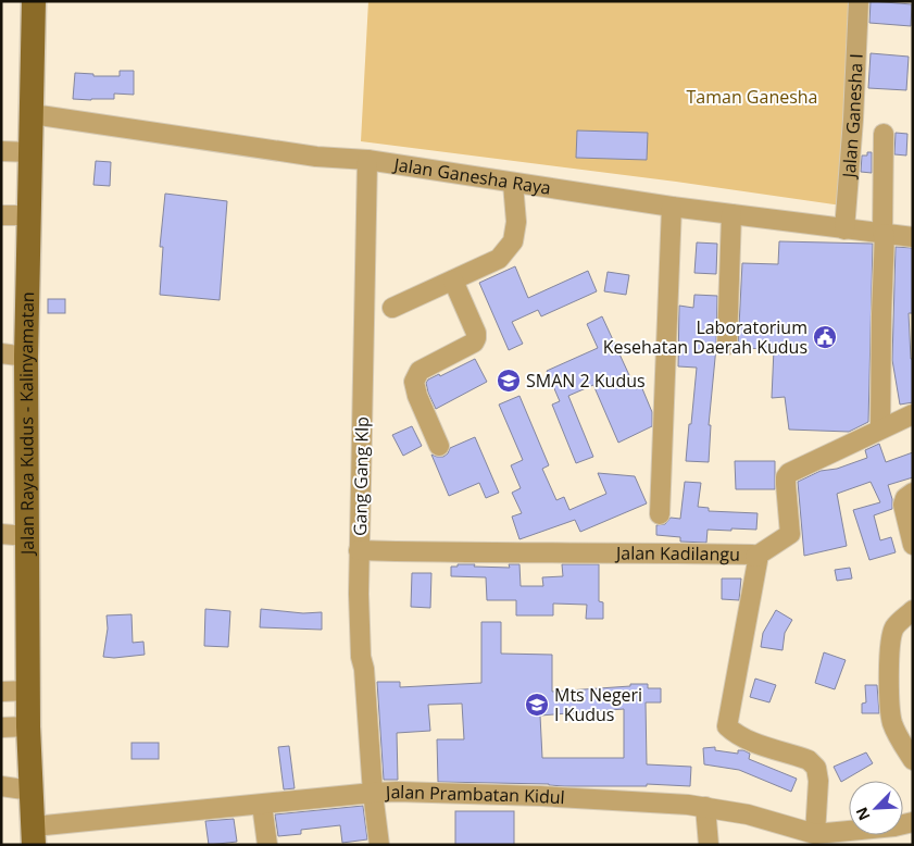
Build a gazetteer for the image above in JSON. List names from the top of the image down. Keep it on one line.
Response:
{"streets":{"main road":["Jalan Raya Kudus - Kalinyamatan"],"street":["Jalan Ganesha I","Jalan Ganesha Raya","Gang Gang Klp","Jalan Kadilangu","Jalan Prambatan Kidul"]},"crossings":[["Jalan Ganesha I","Jalan Ganesha Raya"],["Jalan Ganesha Raya","Jalan Raya Kudus - Kalinyamatan"],["Jalan Ganesha Raya","Gang Gang Klp"],["Jalan Raya Kudus - Kalinyamatan","Jalan Prambatan Kidul"],["Gang Gang Klp","Jalan Kadilangu"],["Gang Gang Klp","Jalan Prambatan Kidul"],["Jalan Kadilangu","Jalan Prambatan Kidul"]],"parks":["Taman Ganesha"],"places":{"public building":["Laboratorium Kesehatan Daerah Kudus"],"school or university":["SMAN 2 Kudus","Mts Negeri I Kudus"]},"north":"bottom left"}
